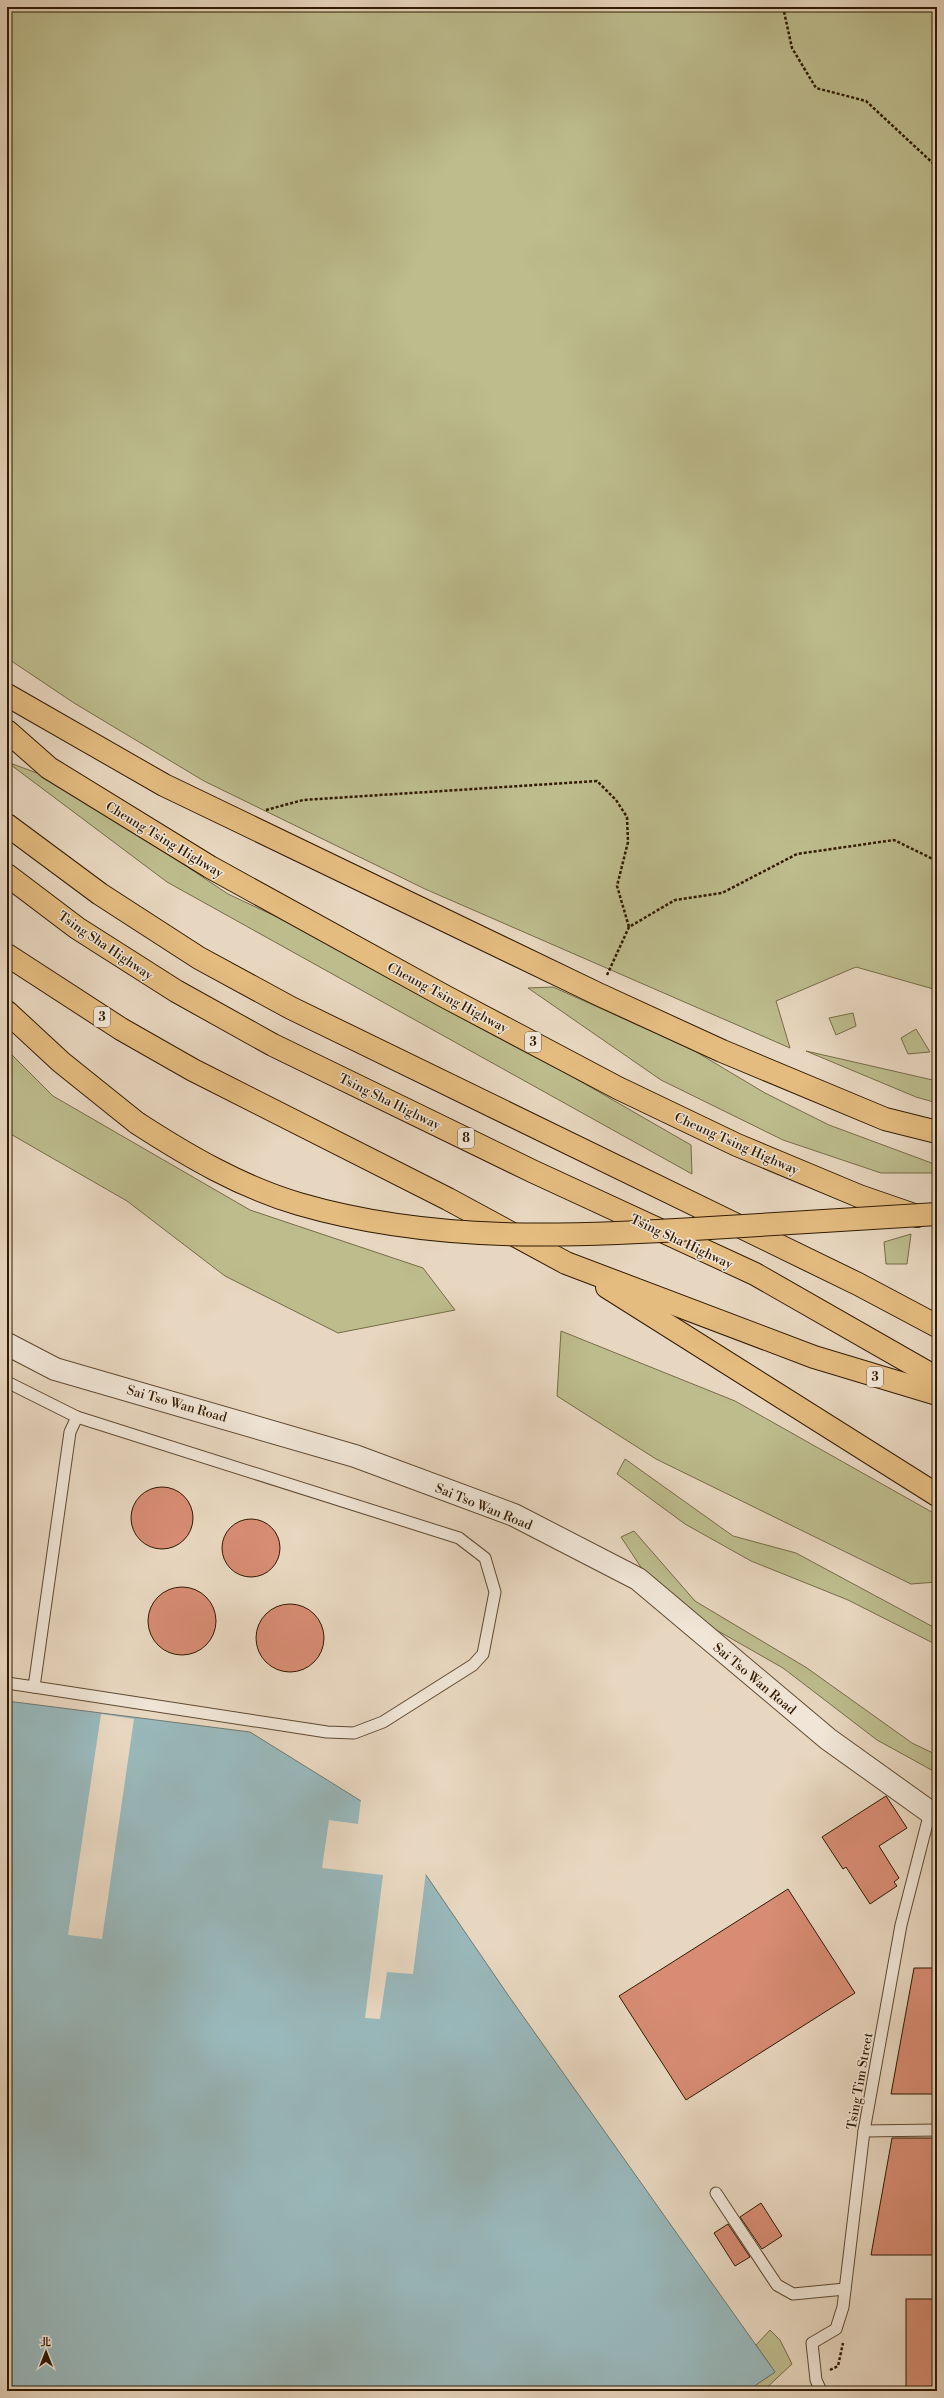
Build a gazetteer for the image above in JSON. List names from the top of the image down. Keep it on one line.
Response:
{"streets":{"highway":["Cheung Tsing Highway","Tsing Sha Highway","3","8"],"street":["Sai Tso Wan Road"],"lane":["Tsing Tim Street"]},"crossings":[["Sai Tso Wan Road","Tsing Tim Street"]],"north":"top"}
